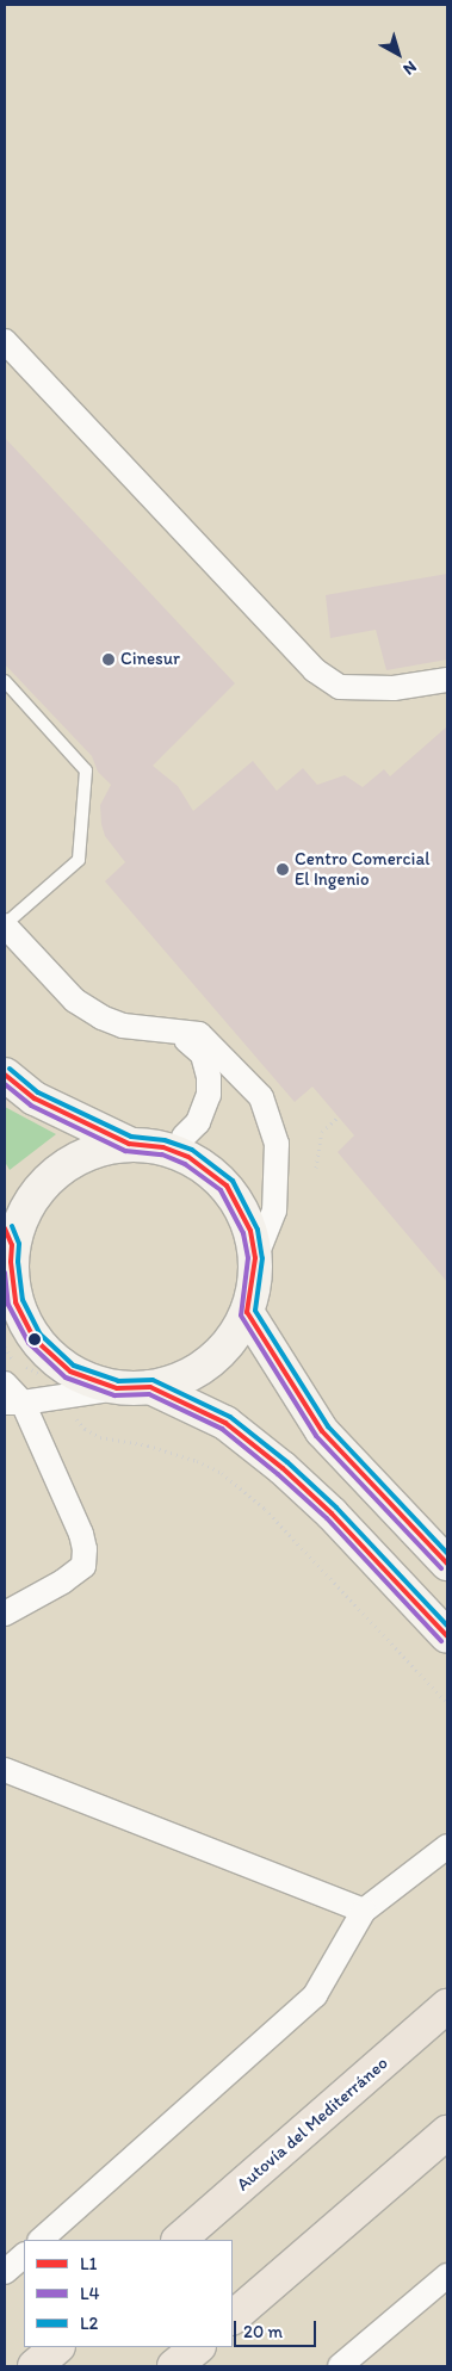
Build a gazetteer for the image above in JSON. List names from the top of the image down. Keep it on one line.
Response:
{"streets":{"highway":["Autovía del Mediterráneo"]},"places":["Cinesur","Centro Comercial El Ingenio"],"lines":["transit line L2","transit line L1","transit line L4"],"legend":["L1","L4","L2"],"scale_bar":"20 m","north":"bottom right"}
